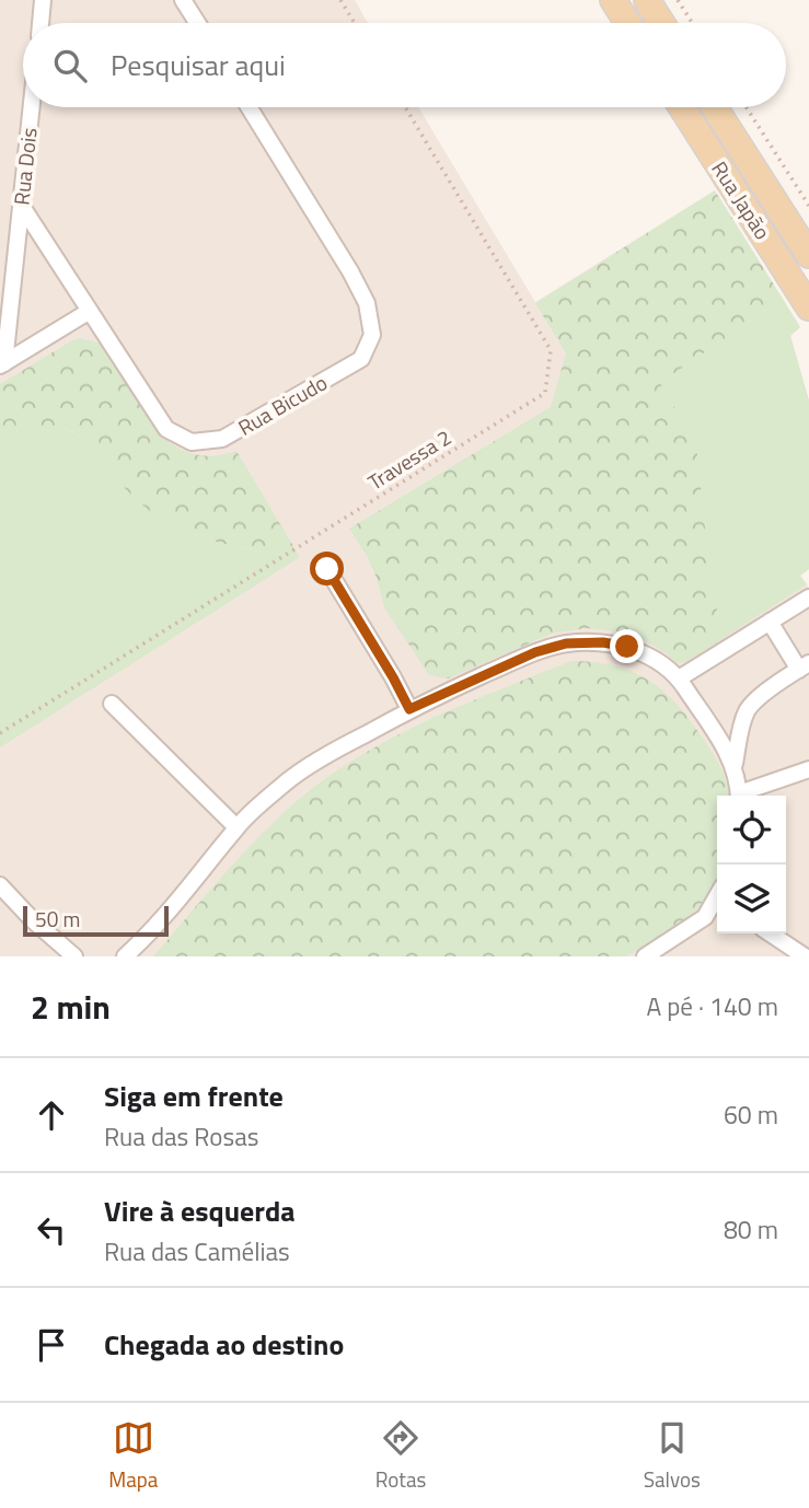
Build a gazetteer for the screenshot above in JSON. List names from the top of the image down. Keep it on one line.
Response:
{"streets":{"main road":["Rua Japão"],"street":["Rua Dois","Rua Bicudo"],"path":["Travessa 2"]},"crossings":[["Rua Dois","Rua Bicudo"]],"scale_bar":"50 m","page":{"search":"Pesquisar aqui","scale":"50 m","heading":["2 min","A pé · 140 m"],"list":[["Siga em frente","Rua das Rosas","60 m"],["Vire à esquerda","Rua das Camélias","80 m"],"Chegada ao destino"],"nav":["Mapa","Rotas","Salvos"]}}
